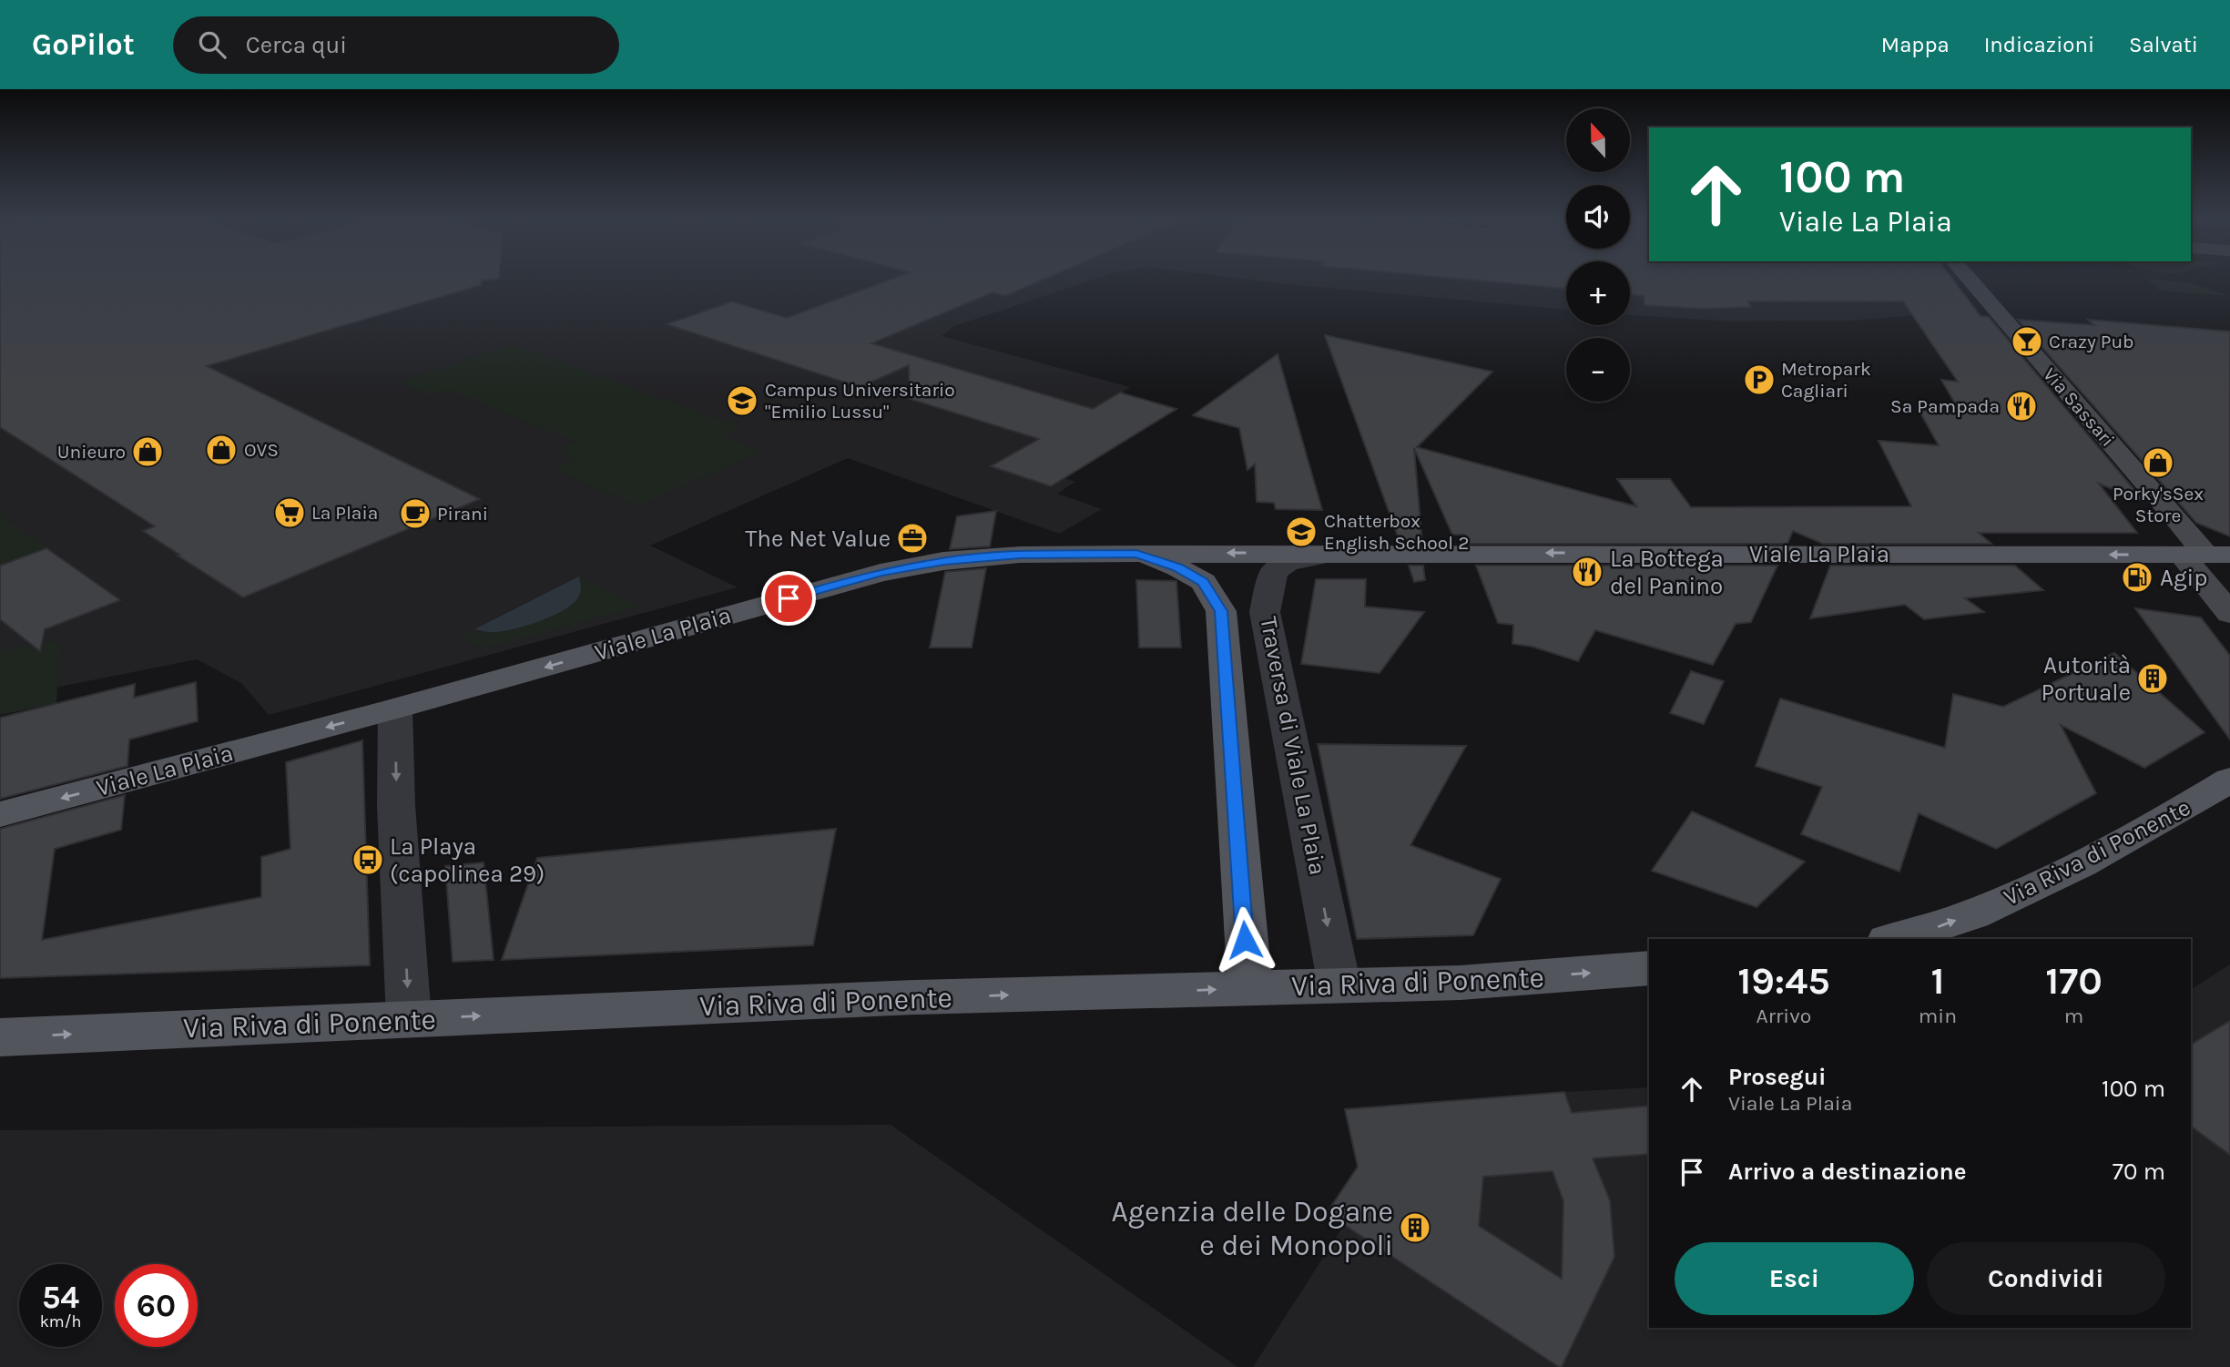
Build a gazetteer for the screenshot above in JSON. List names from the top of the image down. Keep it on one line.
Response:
{"streets":{"main road":["Viale La Plaia","Traversa di Viale La Plaia","Via Riva di Ponente"],"street":["Via Sassari"]},"crossings":[["Via Sassari","Viale La Plaia"],["Viale La Plaia","Traversa di Viale La Plaia"],["Traversa di Viale La Plaia","Via Riva di Ponente"]],"one_way":["Viale La Plaia","Traversa di Viale La Plaia","Via Riva di Ponente"],"places":{"bar":["Crazy Pub"],"parking":["Metropark Cagliari"],"school or university":["Campus Universitario \"Emilio Lussu\"","Chatterbox English School 2"],"restaurant":["Sa Pampada","La Bottega del Panino"],"shop":["OVS","Unieuro","Porky'sSex Store"],"supermarket":["La Plaia"],"cafe":["Pirani"],"office":["The Net Value"],"fuel station":["Agip"],"building":["Autorità Portuale","Agenzia delle Dogane e dei Monopoli"],"bus stop":["La Playa (capolinea 29)"]},"north":"top","page":{"header":"GoPilot","search":"Cerca qui","nav":["Mappa","Indicazioni","Salvati"],"map_buttons":["+","−"],"turn":["100 m","Viale La Plaia"],"eta":["19:45","Arrivo","1","min","170","m"],"list":[{"name":"Prosegui","note":"Viale La Plaia","value":"100 m"},{"name":"Arrivo a destinazione","value":"70 m"}],"buttons":["Esci","Condividi"],"speed":"54 km/h","limit":"60"}}
